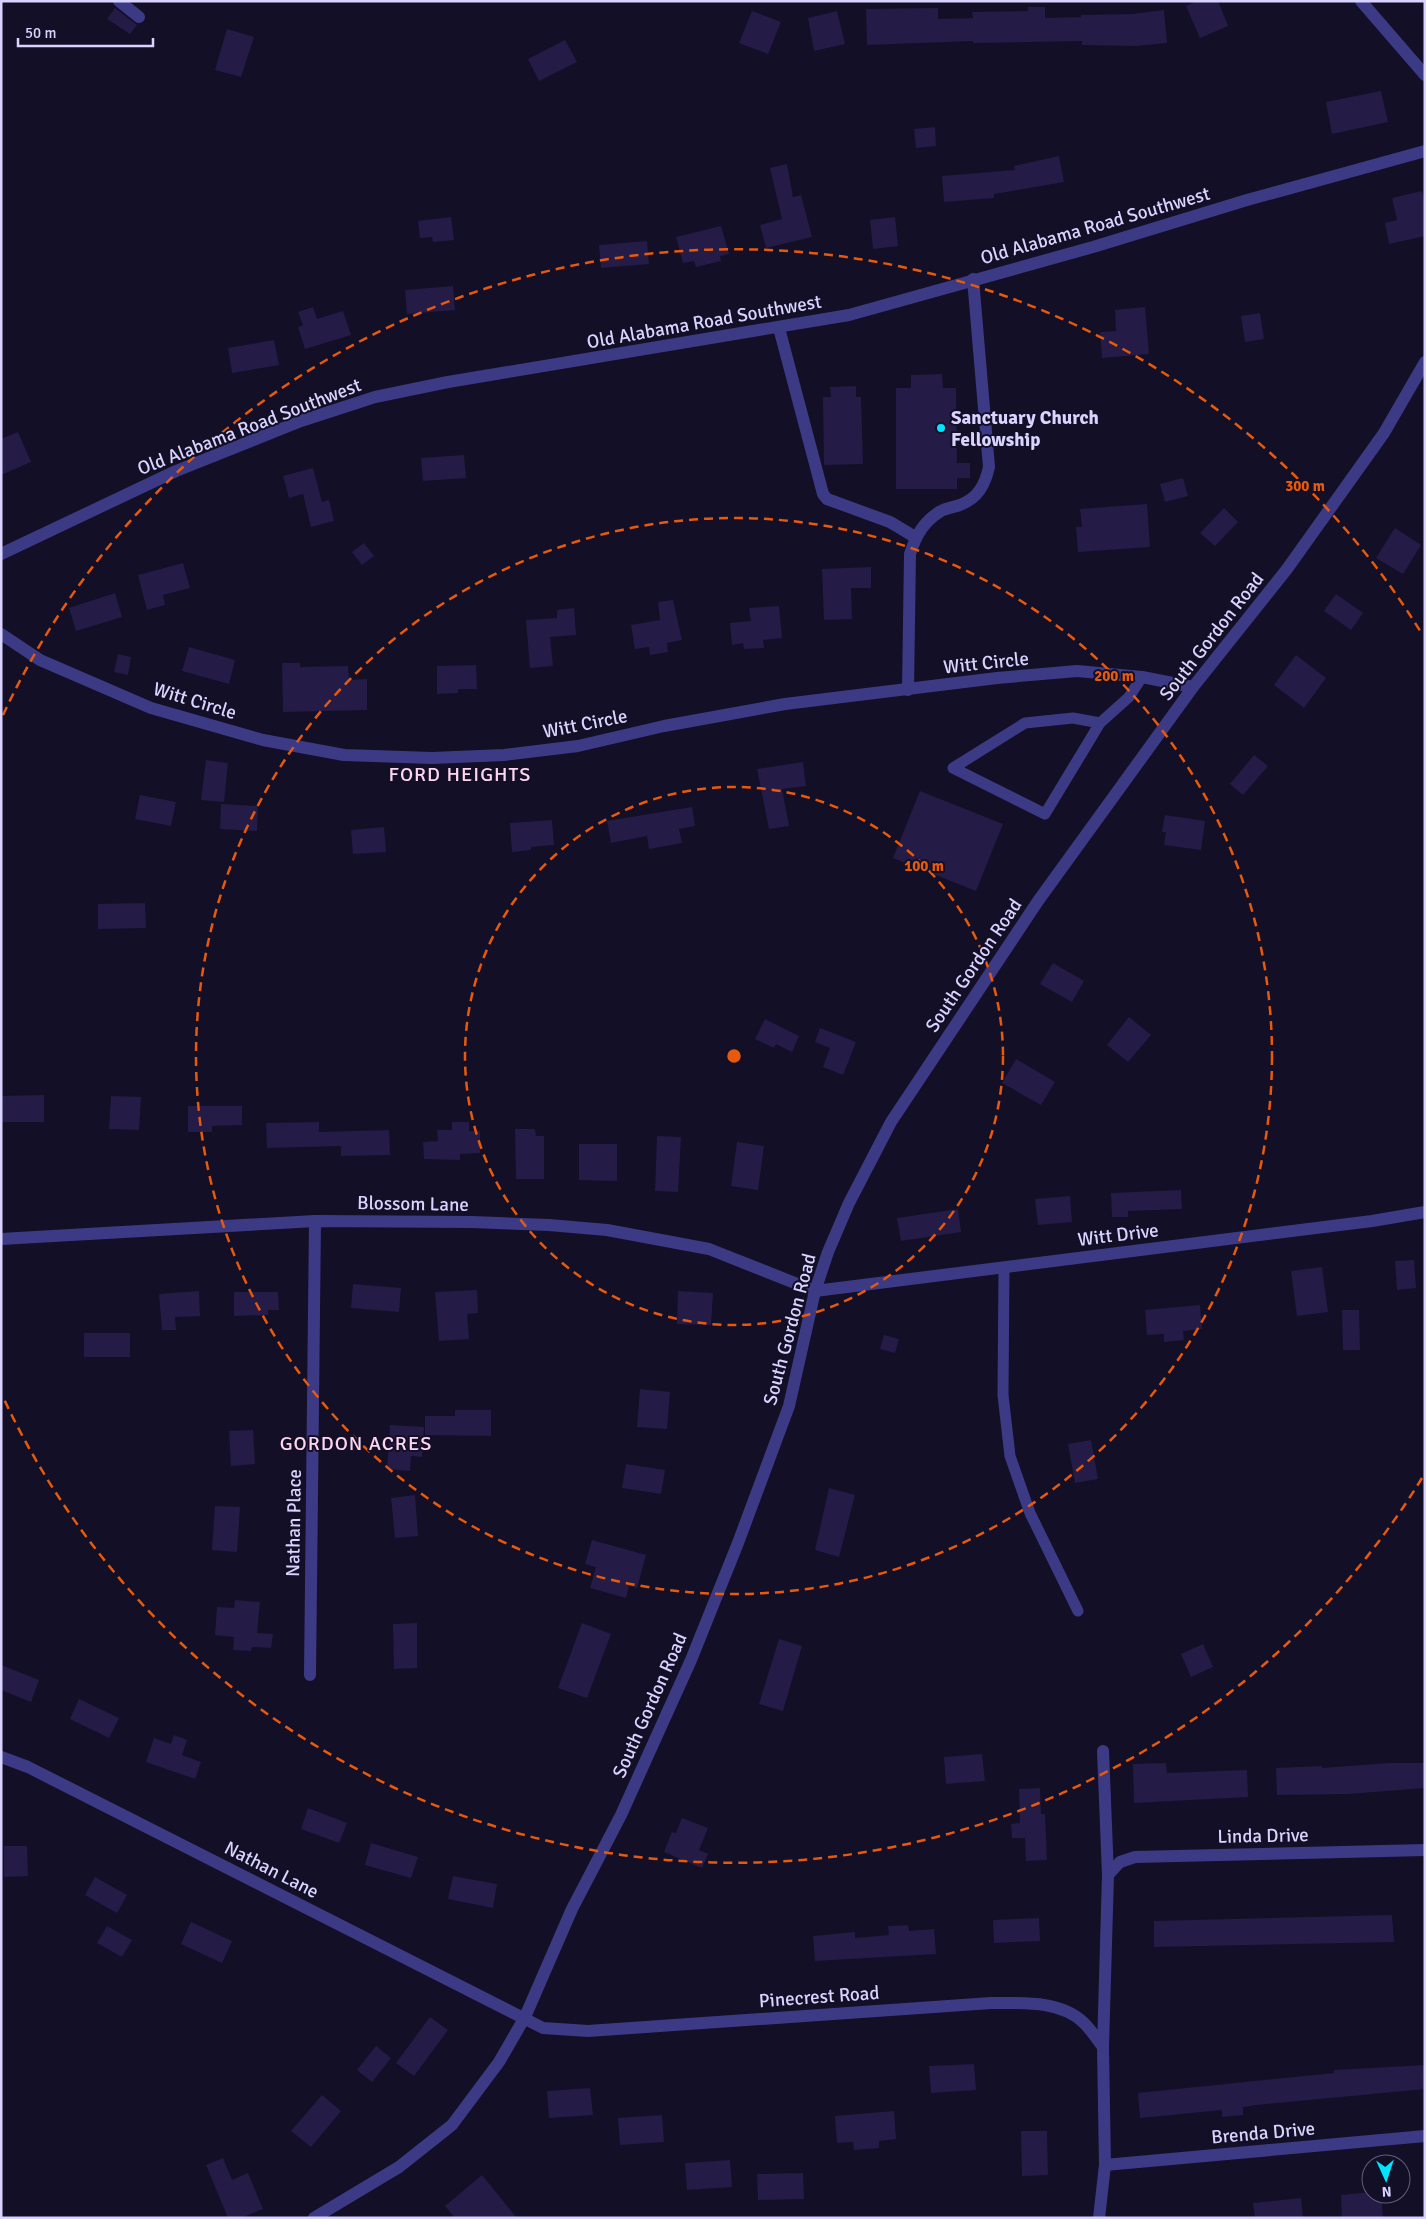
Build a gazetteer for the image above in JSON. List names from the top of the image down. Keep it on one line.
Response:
{"streets":{"street":["Old Alabama Road Southwest","South Gordon Road","Witt Circle","Blossom Lane","Witt Drive","Nathan Place","Linda Drive","Nathan Lane","Pinecrest Road","Brenda Drive"]},"crossings":[["South Gordon Road","Witt Circle"],["South Gordon Road","Blossom Lane"],["South Gordon Road","Witt Drive"],["South Gordon Road","Nathan Lane"],["South Gordon Road","Pinecrest Road"],["Blossom Lane","Witt Drive"],["Blossom Lane","Nathan Place"],["Nathan Lane","Pinecrest Road"]],"districts":["FORD HEIGHTS","GORDON ACRES"],"places":["Sanctuary Church Fellowship"],"scale_bar":"50 m","north":"bottom","rings":["300 m","200 m","100 m"]}
